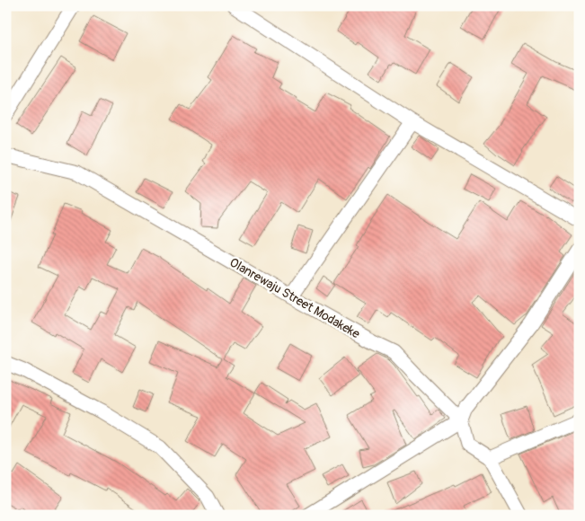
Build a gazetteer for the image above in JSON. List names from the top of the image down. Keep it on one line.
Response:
{"streets":{"street":["Olanrewaju Street Modakeke"]}}
